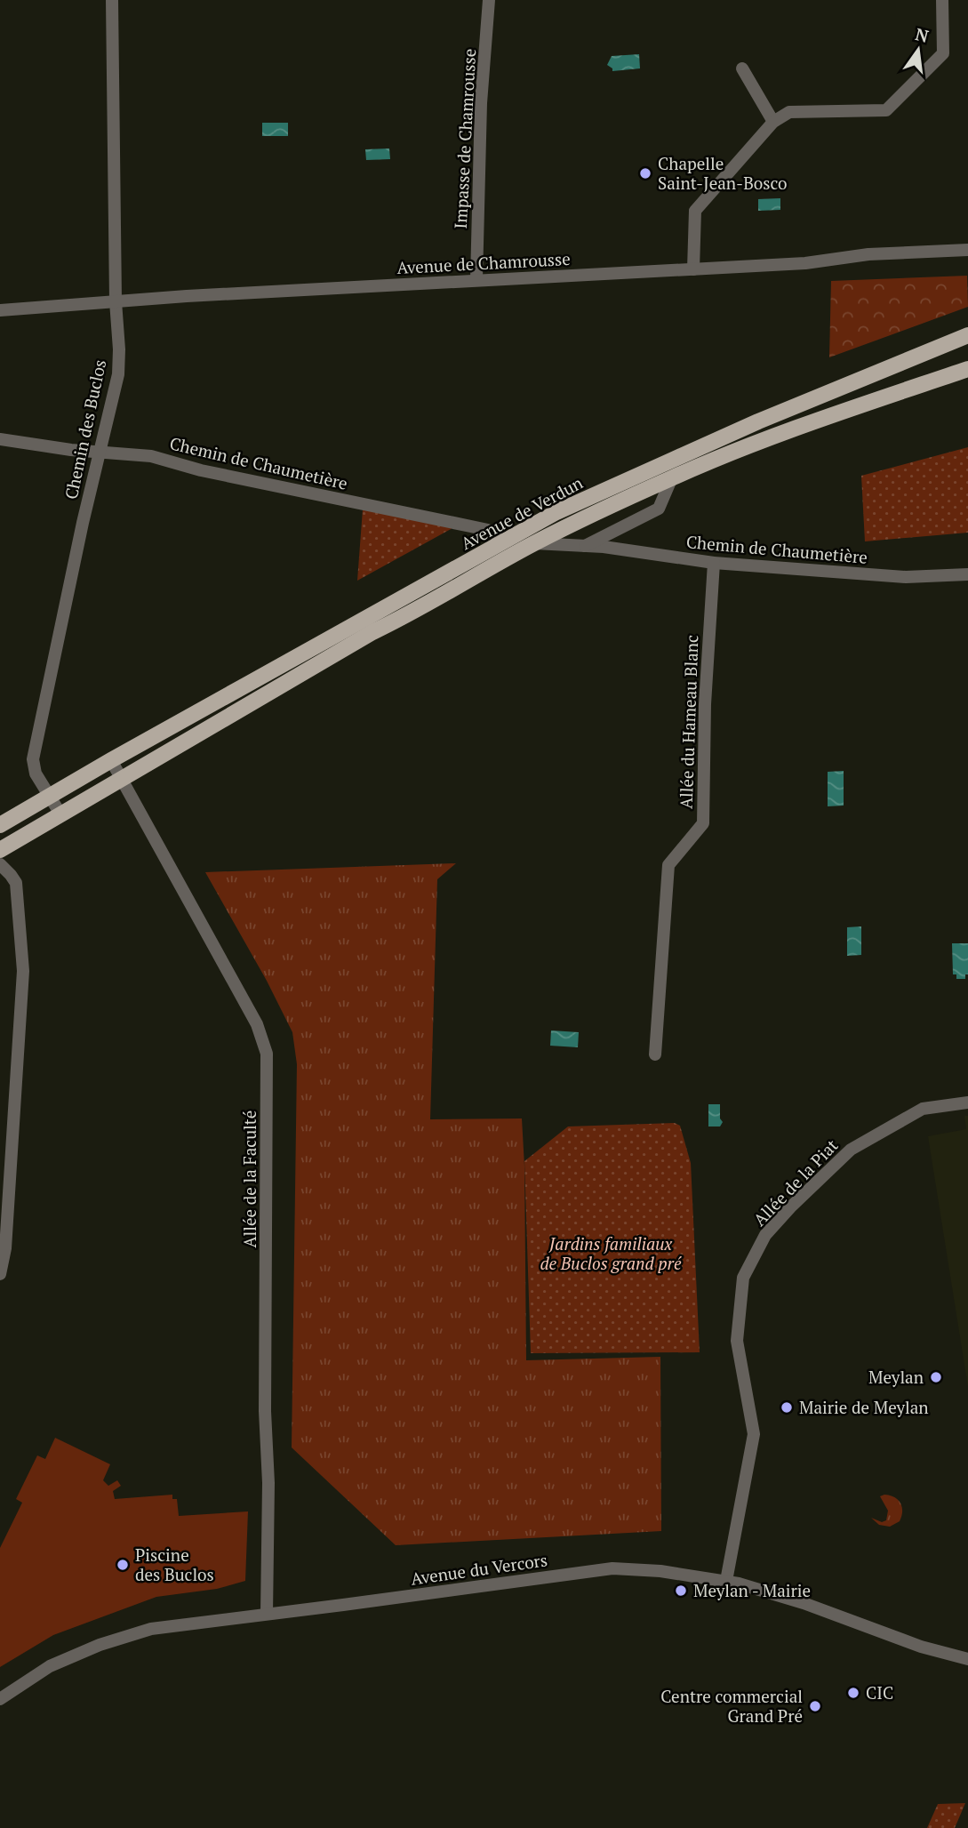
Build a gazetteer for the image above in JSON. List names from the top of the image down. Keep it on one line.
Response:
{"streets":{"main road":["Avenue de Verdun"],"street":["Impasse de Chamrousse","Avenue de Chamrousse","Chemin des Buclos","Chemin de Chaumetière","Allée du Hameau Blanc","Allée de la Faculté","Allée de la Piat","Avenue du Vercors"]},"crossings":[["Impasse de Chamrousse","Avenue de Chamrousse"],["Avenue de Chamrousse","Chemin des Buclos"],["Chemin des Buclos","Chemin de Chaumetière"],["Chemin des Buclos","Avenue de Verdun"],["Chemin de Chaumetière","Avenue de Verdun"],["Chemin de Chaumetière","Allée du Hameau Blanc"],["Avenue de Verdun","Allée de la Faculté"],["Allée de la Faculté","Avenue du Vercors"],["Allée de la Piat","Avenue du Vercors"]],"parks":["Jardins familiaux de Buclos grand pré"],"places":["Chapelle Saint-Jean-Bosco","Meylan","Mairie de Meylan","Piscine des Buclos","Meylan - Mairie","CIC","Centre commercial Grand Pré"],"north":"top"}
